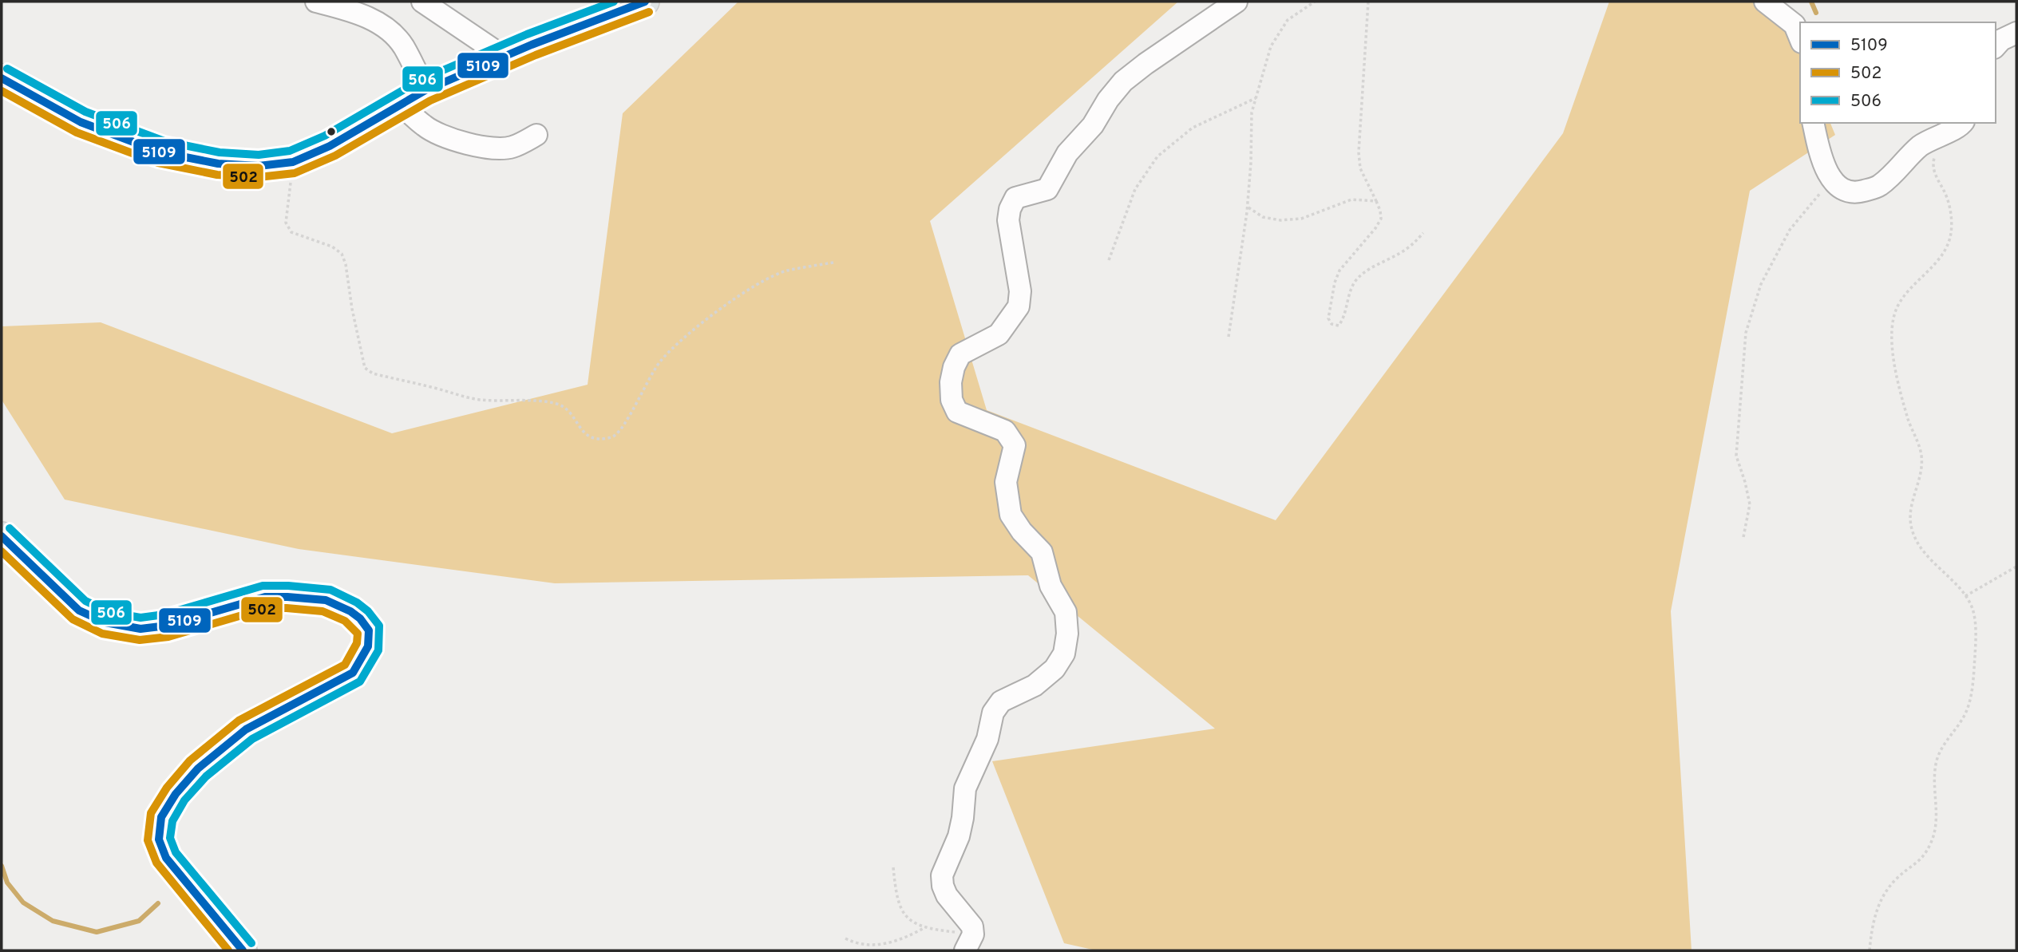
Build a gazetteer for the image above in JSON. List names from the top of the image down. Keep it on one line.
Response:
{"lines":["transit line 5109","transit line 506","transit line 502"],"legend":["5109","502","506"]}
